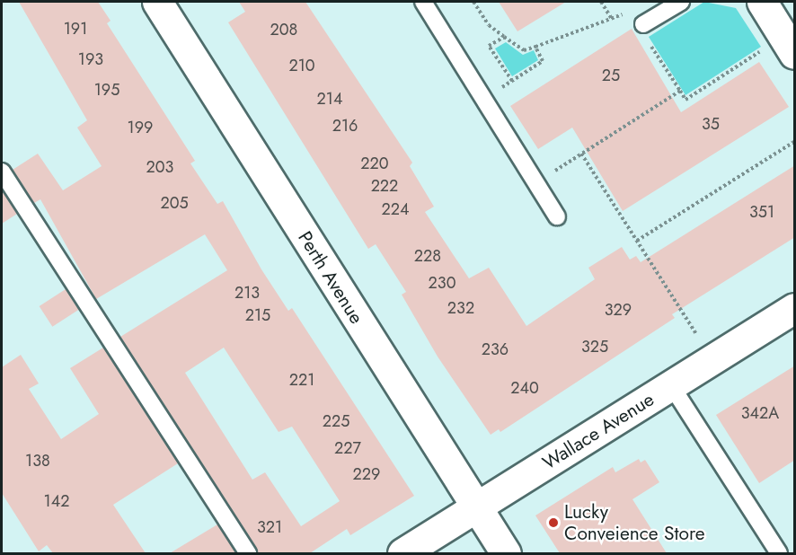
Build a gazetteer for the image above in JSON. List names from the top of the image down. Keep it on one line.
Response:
{"streets":{"street":["Perth Avenue","Wallace Avenue"]},"crossings":[["Perth Avenue","Wallace Avenue"]],"places":["Lucky Conveience Store"],"house_numbers":["191","208","193","210","25","195","214","35","216","199","220","203","222","205","224","351","228","230","213","232","329","215","325","236","221","240","342A","225","227","138","229","142","321"]}
